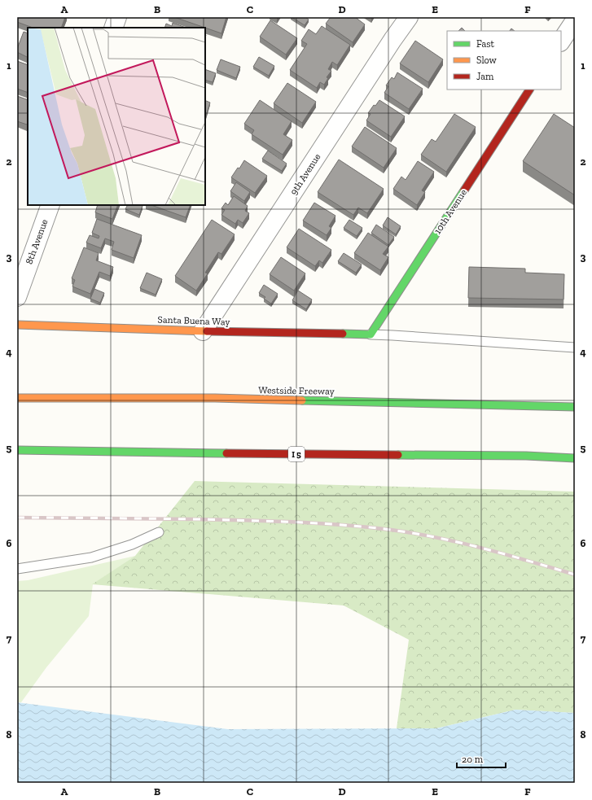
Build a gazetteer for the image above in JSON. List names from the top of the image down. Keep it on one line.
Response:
{"streets":{"main road":["10th Avenue","Santa Buena Way","Westside Freeway","I 5"],"street":["9th Avenue","8th Avenue"]},"crossings":[["9th Avenue","Santa Buena Way"],["10th Avenue","Santa Buena Way"]],"legend":["Fast","Slow","Jam"],"scale_bar":"20 m","grid":{"columns":["A","B","C","D","E","F"],"rows":["1","2","3","4","5","6","7","8"]}}
